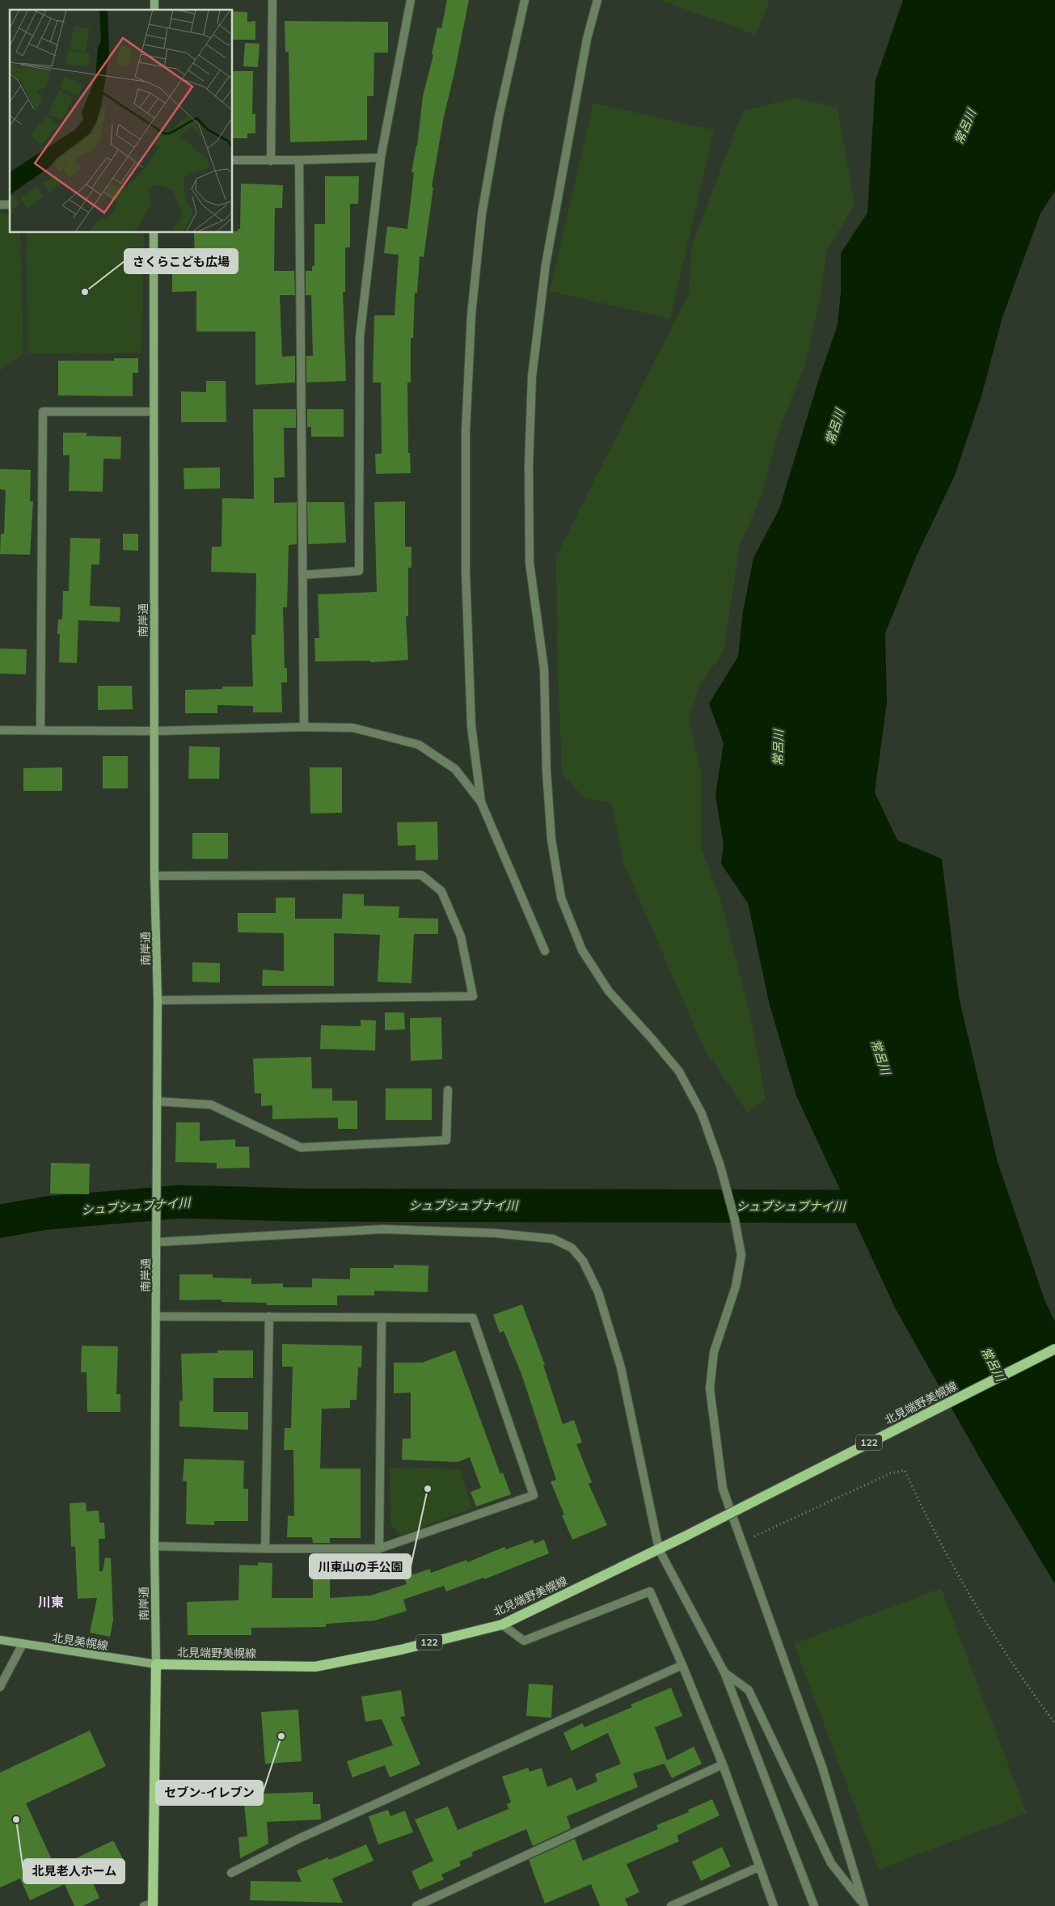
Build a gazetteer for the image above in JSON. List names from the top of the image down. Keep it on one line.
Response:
{"streets":{"main road":["南岸通","北見端野美幌線","122","北見美幌線"]},"crossings":[["南岸通","北見端野美幌線"],["南岸通","北見美幌線"],["北見端野美幌線","北見美幌線"]],"districts":["川東"],"water":["常呂川","シュブシュブナイ川"],"places":["さくらこども広場","川東山の手公園","セブン-イレブン","北見老人ホーム"]}
